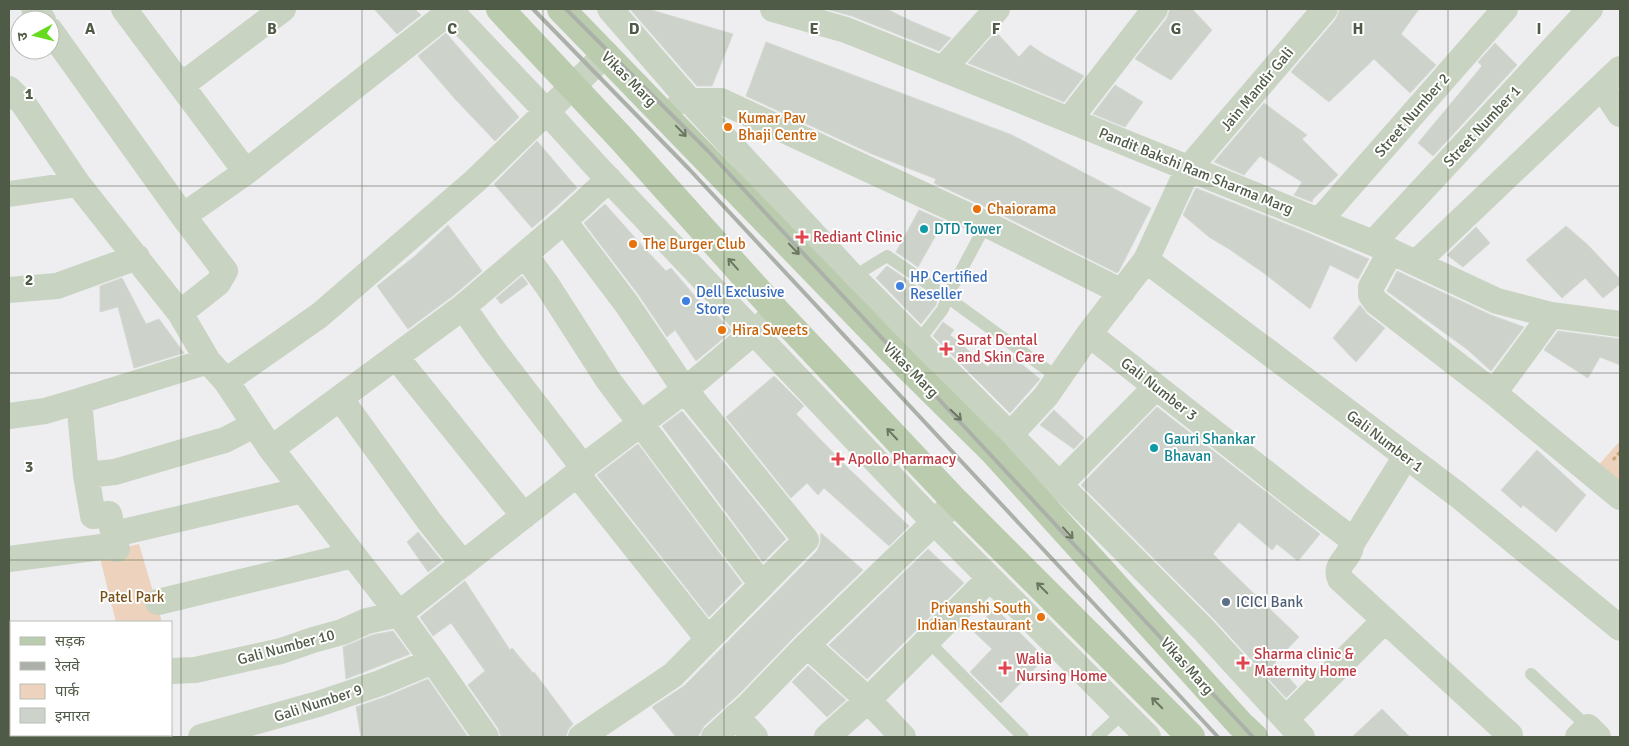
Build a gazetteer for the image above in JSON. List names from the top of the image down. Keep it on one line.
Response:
{"streets":{"main road":["Vikas Marg"],"street":["Jain Mandir Gali","Street Number 2","Street Number 1","Pandit Bakshi Ram Sharma Marg","Gali Number 3","Gali Number 1","Gali Number 10","Gali Number 9"]},"crossings":[["Vikas Marg","Jain Mandir Gali"],["Jain Mandir Gali","Pandit Bakshi Ram Sharma Marg"],["Jain Mandir Gali","Gali Number 3"],["Jain Mandir Gali","Gali Number 1"],["Street Number 2","Pandit Bakshi Ram Sharma Marg"],["Street Number 1","Pandit Bakshi Ram Sharma Marg"]],"parks":["Patel Park"],"places":{"other":["Kumar Pav Bhaji Centre","Chaiorama","DTD Tower","The Burger Club","HP Certified Reseller","Dell Exclusive Store","Hira Sweets","Gauri Shankar Bhavan","ICICI Bank","Priyanshi South Indian Restaurant"],"health":["Rediant Clinic","Surat Dental and Skin Care","Apollo Pharmacy","Sharma clinic & Maternity Home","Walia Nursing Home"]},"legend":["सड़क","रेलवे","पार्क","इमारत"],"north":"left","grid":{"columns":["A","B","C","D","E","F","G","H","I"],"rows":["1","2","3"]}}
